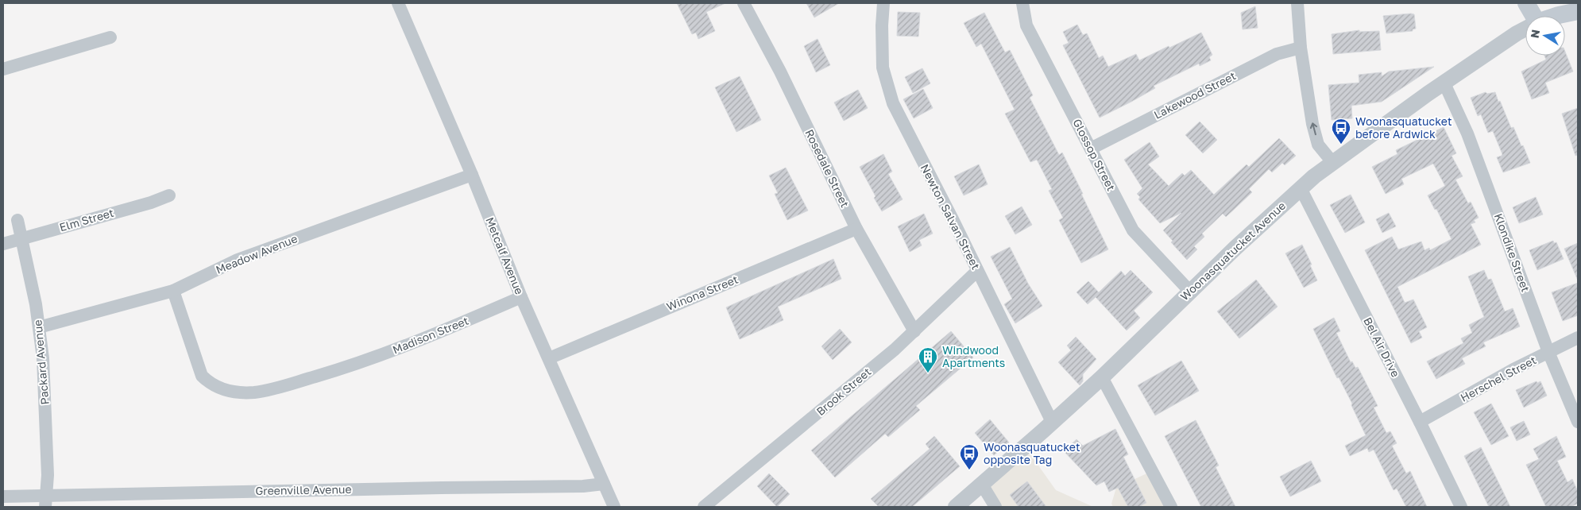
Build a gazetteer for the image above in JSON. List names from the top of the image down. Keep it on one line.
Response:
{"streets":{"main road":["Woonasquatucket Avenue"],"street":["Lakewood Street","Glossop Street","Rosedale Street","Newton Salvan Street","Elm Street","Klondike Street","Meadow Avenue","Metcalf Avenue","Winona Street","Madison Street","Bel Air Drive","Packard Avenue","Herschel Street","Brook Street","Greenville Avenue"]},"crossings":[["Lakewood Street","Glossop Street"],["Glossop Street","Woonasquatucket Avenue"],["Rosedale Street","Winona Street"],["Rosedale Street","Brook Street"],["Newton Salvan Street","Woonasquatucket Avenue"],["Newton Salvan Street","Brook Street"],["Elm Street","Packard Avenue"],["Woonasquatucket Avenue","Klondike Street"],["Woonasquatucket Avenue","Bel Air Drive"],["Klondike Street","Herschel Street"],["Meadow Avenue","Metcalf Avenue"],["Meadow Avenue","Madison Street"],["Meadow Avenue","Packard Avenue"],["Metcalf Avenue","Winona Street"],["Metcalf Avenue","Madison Street"],["Metcalf Avenue","Greenville Avenue"],["Bel Air Drive","Herschel Street"],["Packard Avenue","Greenville Avenue"]],"places":{"bus stop":["Woonasquatucket before Ardwick","Woonasquatucket opposite Tag"],"building":["Windwood Apartments"]},"north":"left"}
